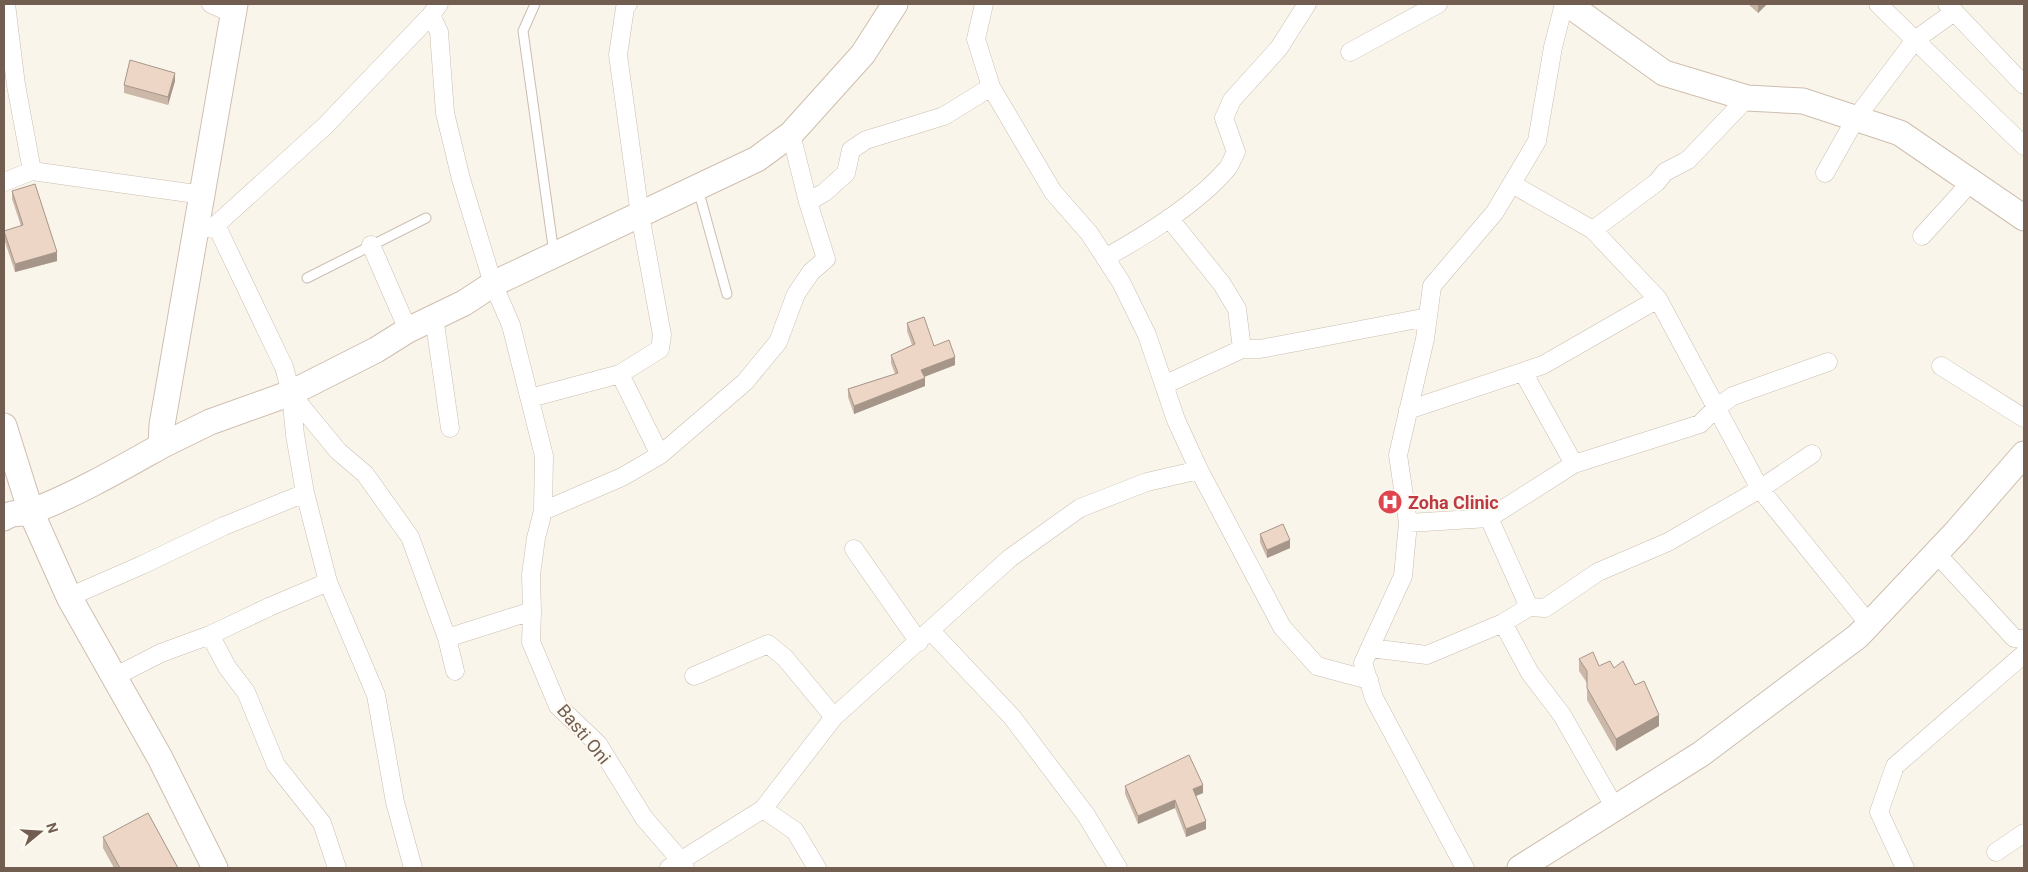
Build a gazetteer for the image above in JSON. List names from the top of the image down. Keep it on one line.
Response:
{"streets":{"street":["Basti Oni"]},"places":{"hospital":["Zoha Clinic"]},"north":"right"}
